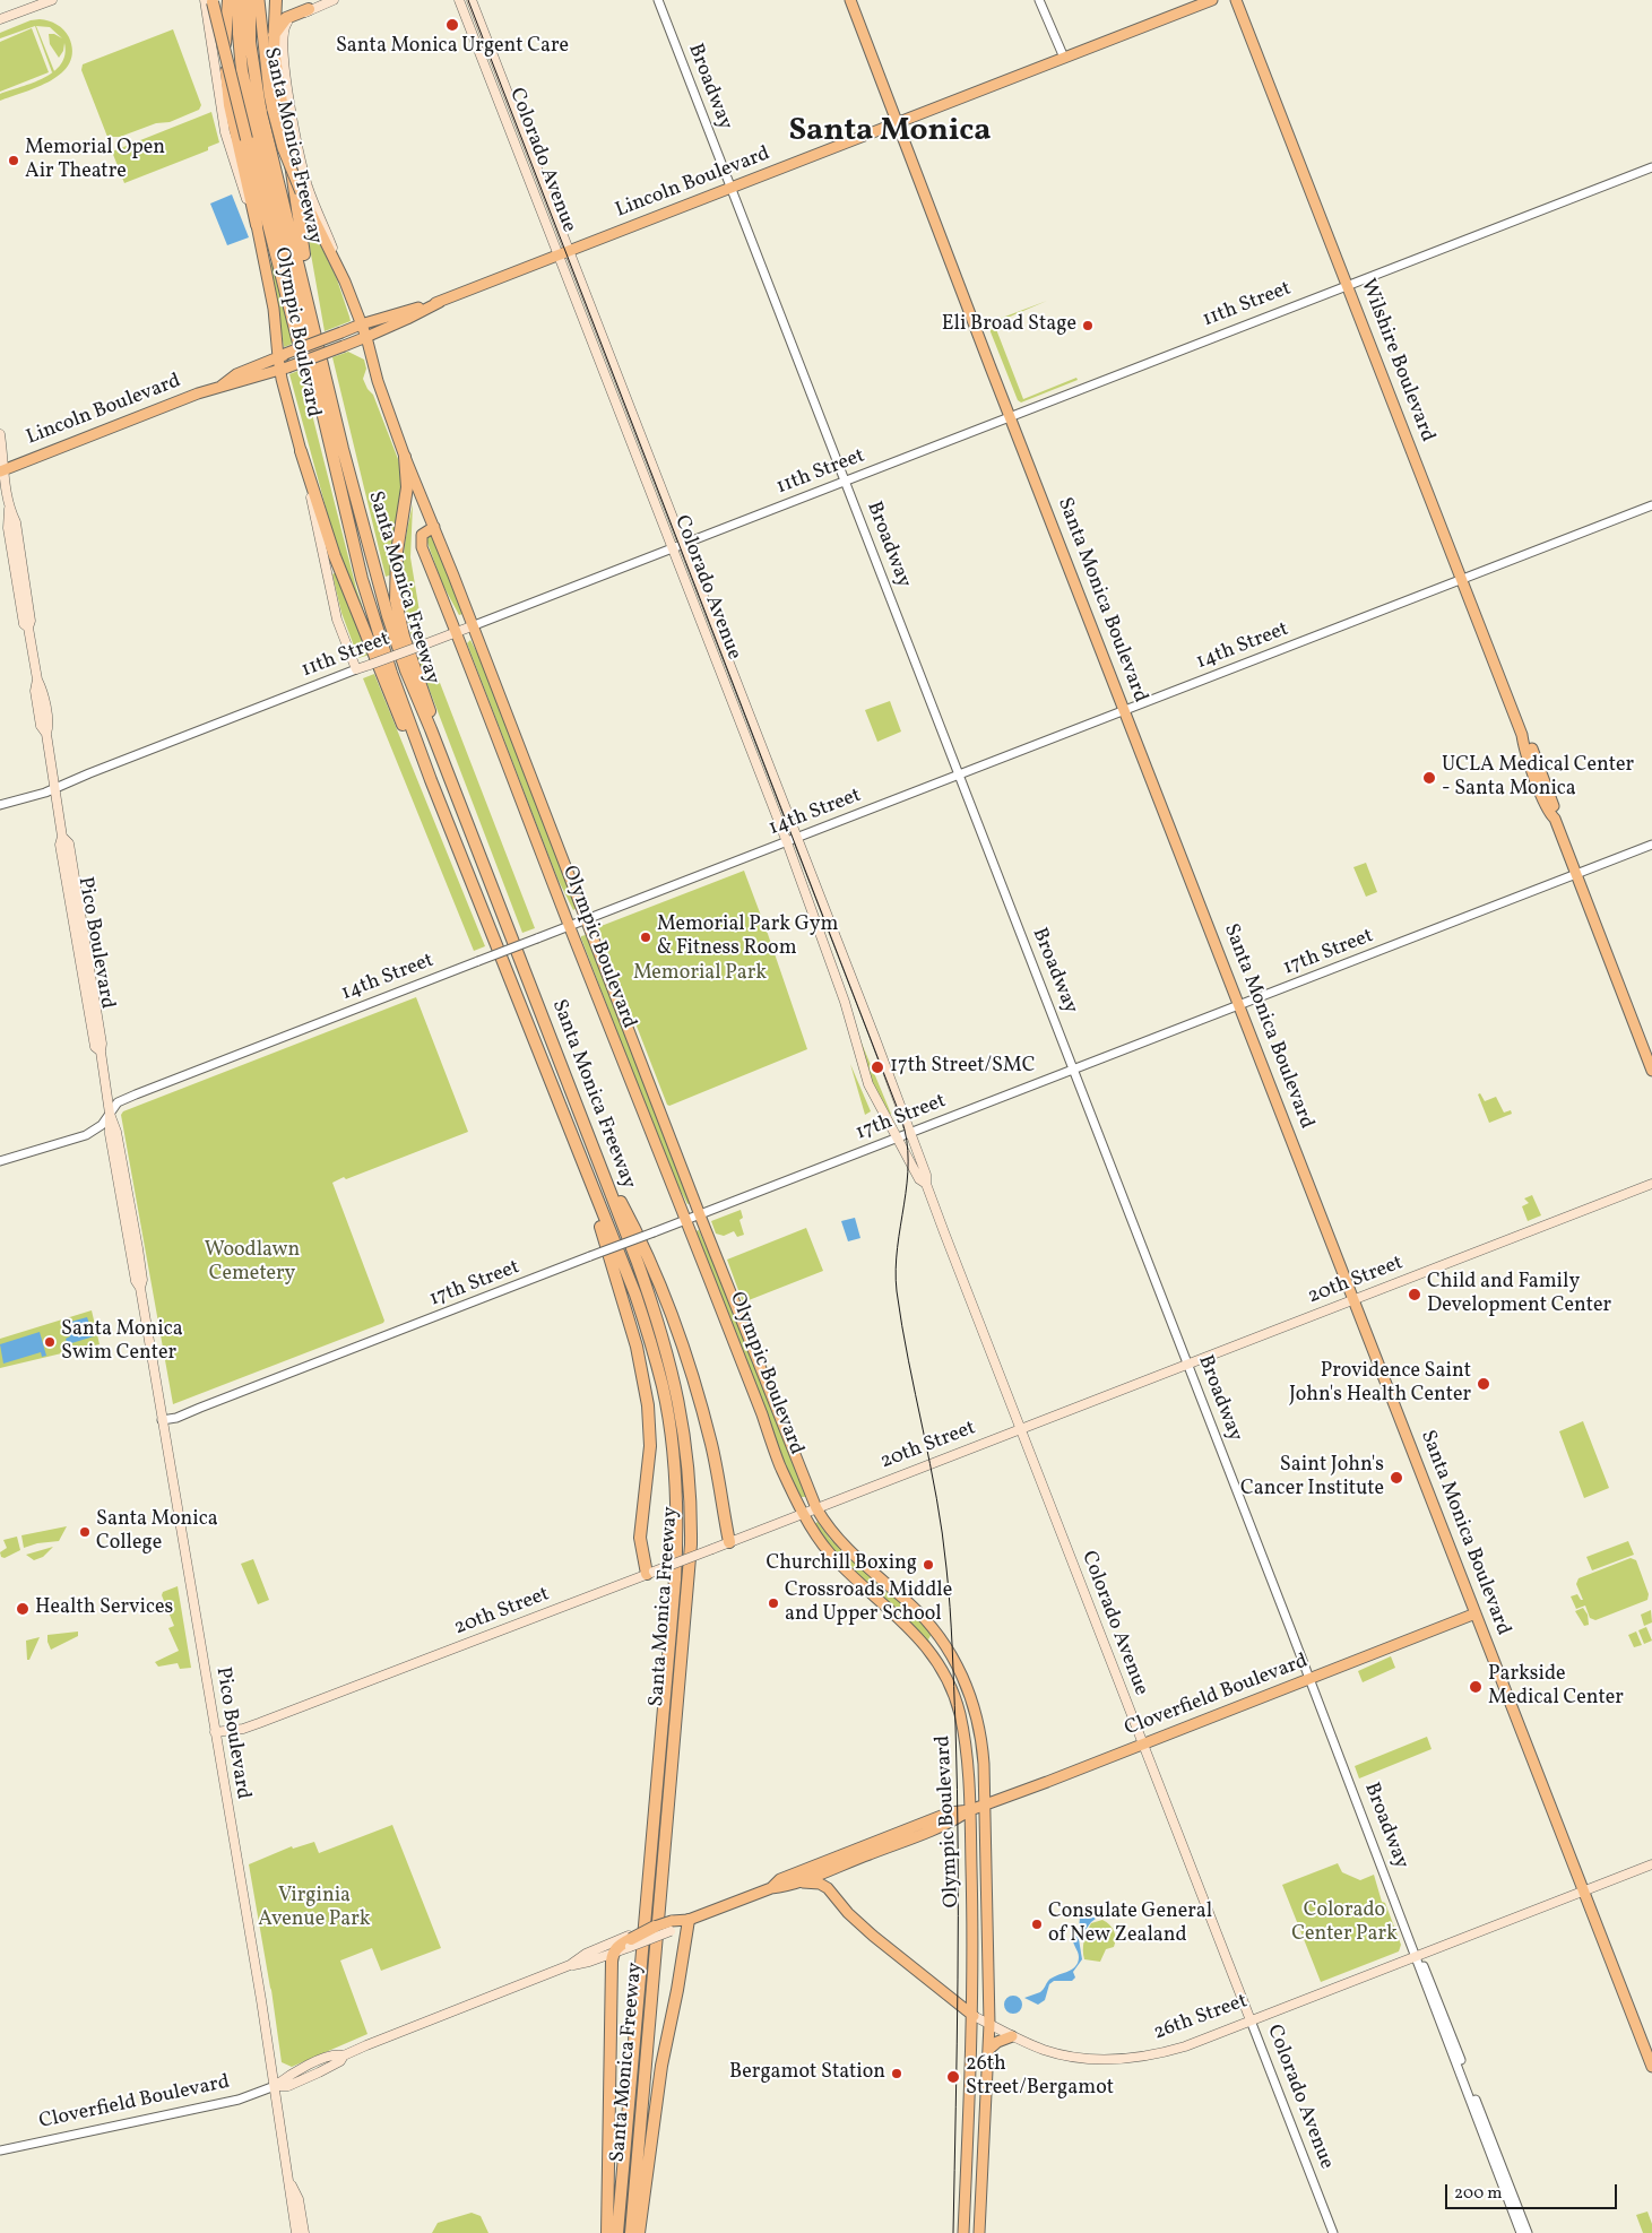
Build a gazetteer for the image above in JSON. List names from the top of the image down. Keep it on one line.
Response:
{"streets":{"highway":["Santa Monica Freeway"],"main road":["Colorado Avenue","Lincoln Boulevard","11th Street","Olympic Boulevard","Wilshire Boulevard","Santa Monica Boulevard","Pico Boulevard","20th Street","Cloverfield Boulevard","26th Street"],"street":["Broadway","14th Street","17th Street"]},"crossings":[["Broadway","Lincoln Boulevard"],["Broadway","11th Street"],["Broadway","14th Street"],["Broadway","17th Street"],["Broadway","20th Street"],["Broadway","Cloverfield Boulevard"],["Broadway","26th Street"],["Colorado Avenue","Lincoln Boulevard"],["Colorado Avenue","11th Street"],["Colorado Avenue","14th Street"],["Colorado Avenue","17th Street"],["Colorado Avenue","20th Street"],["Colorado Avenue","Cloverfield Boulevard"],["Colorado Avenue","26th Street"],["Lincoln Boulevard","Olympic Boulevard"],["Lincoln Boulevard","Santa Monica Boulevard"],["Lincoln Boulevard","Pico Boulevard"],["11th Street","Olympic Boulevard"],["11th Street","Wilshire Boulevard"],["11th Street","Santa Monica Boulevard"],["11th Street","Pico Boulevard"],["Olympic Boulevard","14th Street"],["Olympic Boulevard","17th Street"],["Olympic Boulevard","20th Street"],["Olympic Boulevard","Cloverfield Boulevard"],["Olympic Boulevard","26th Street"],["Wilshire Boulevard","14th Street"],["Wilshire Boulevard","17th Street"],["Santa Monica Boulevard","14th Street"],["Santa Monica Boulevard","17th Street"],["Santa Monica Boulevard","20th Street"],["Santa Monica Boulevard","Cloverfield Boulevard"],["Santa Monica Boulevard","26th Street"],["14th Street","Pico Boulevard"],["Pico Boulevard","17th Street"],["Pico Boulevard","20th Street"],["Pico Boulevard","Cloverfield Boulevard"],["Cloverfield Boulevard","26th Street"]],"districts":["Santa Monica"],"parks":["Memorial Park","Woodlawn Cemetery","Virginia Avenue Park","Colorado Center Park"],"places":["Santa Monica Urgent Care","Memorial Open Air Theatre","Eli Broad Stage","UCLA Medical Center - Santa Monica","Memorial Park Gym & Fitness Room","17th Street/SMC","Child and Family Development Center","Santa Monica Swim Center","Providence Saint John's Health Center","Saint John's Cancer Institute","Santa Monica College","Churchill Boxing","Crossroads Middle and Upper School","Health Services","Parkside Medical Center","Consulate General of New Zealand","Bergamot Station","26th Street/Bergamot"],"scale_bar":"200 m"}
